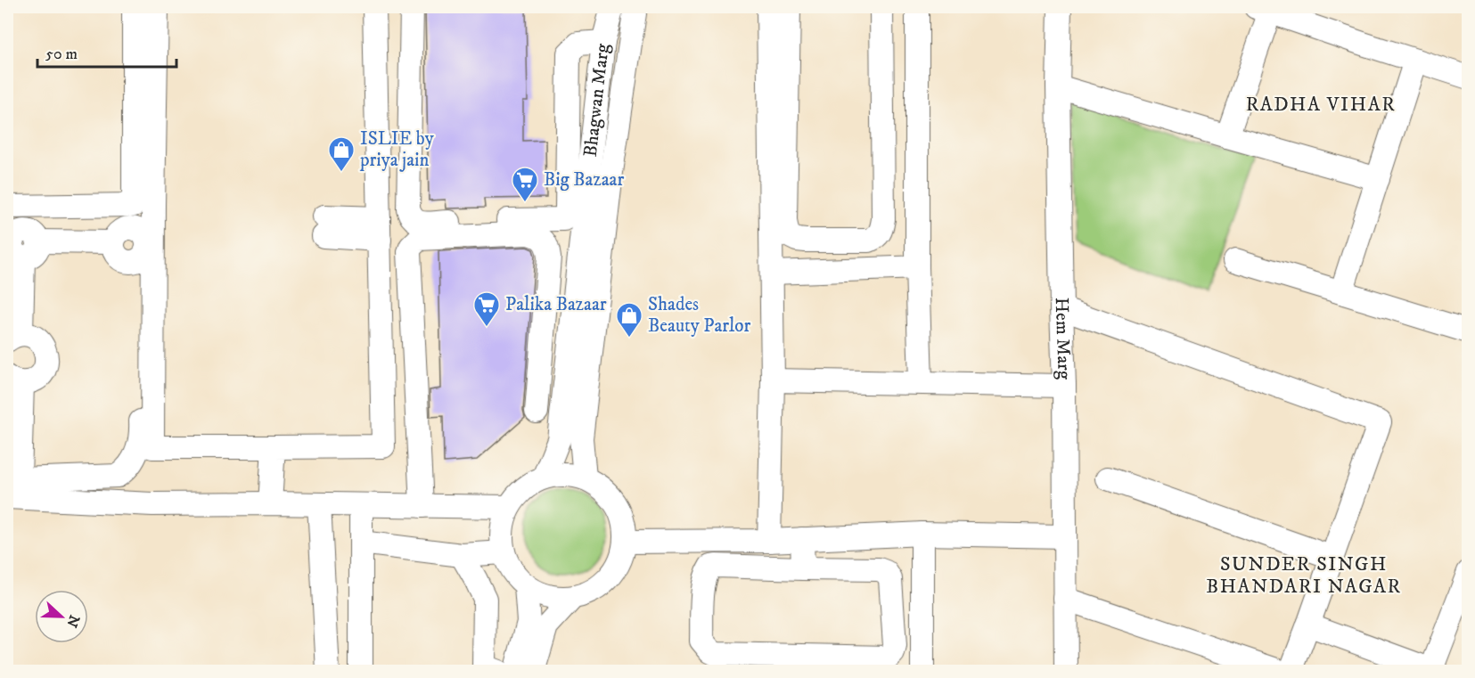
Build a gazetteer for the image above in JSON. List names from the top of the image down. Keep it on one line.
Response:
{"streets":{"street":["Bhagwan Marg","Hem Marg"]},"districts":["RADHA VIHAR","SUNDER SINGH BHANDARI NAGAR"],"places":{"shop":["ISLIE by priya jain","Shades Beauty Parlor"],"supermarket":["Big Bazaar","Palika Bazaar"]},"scale_bar":"50 m","north":"right"}
